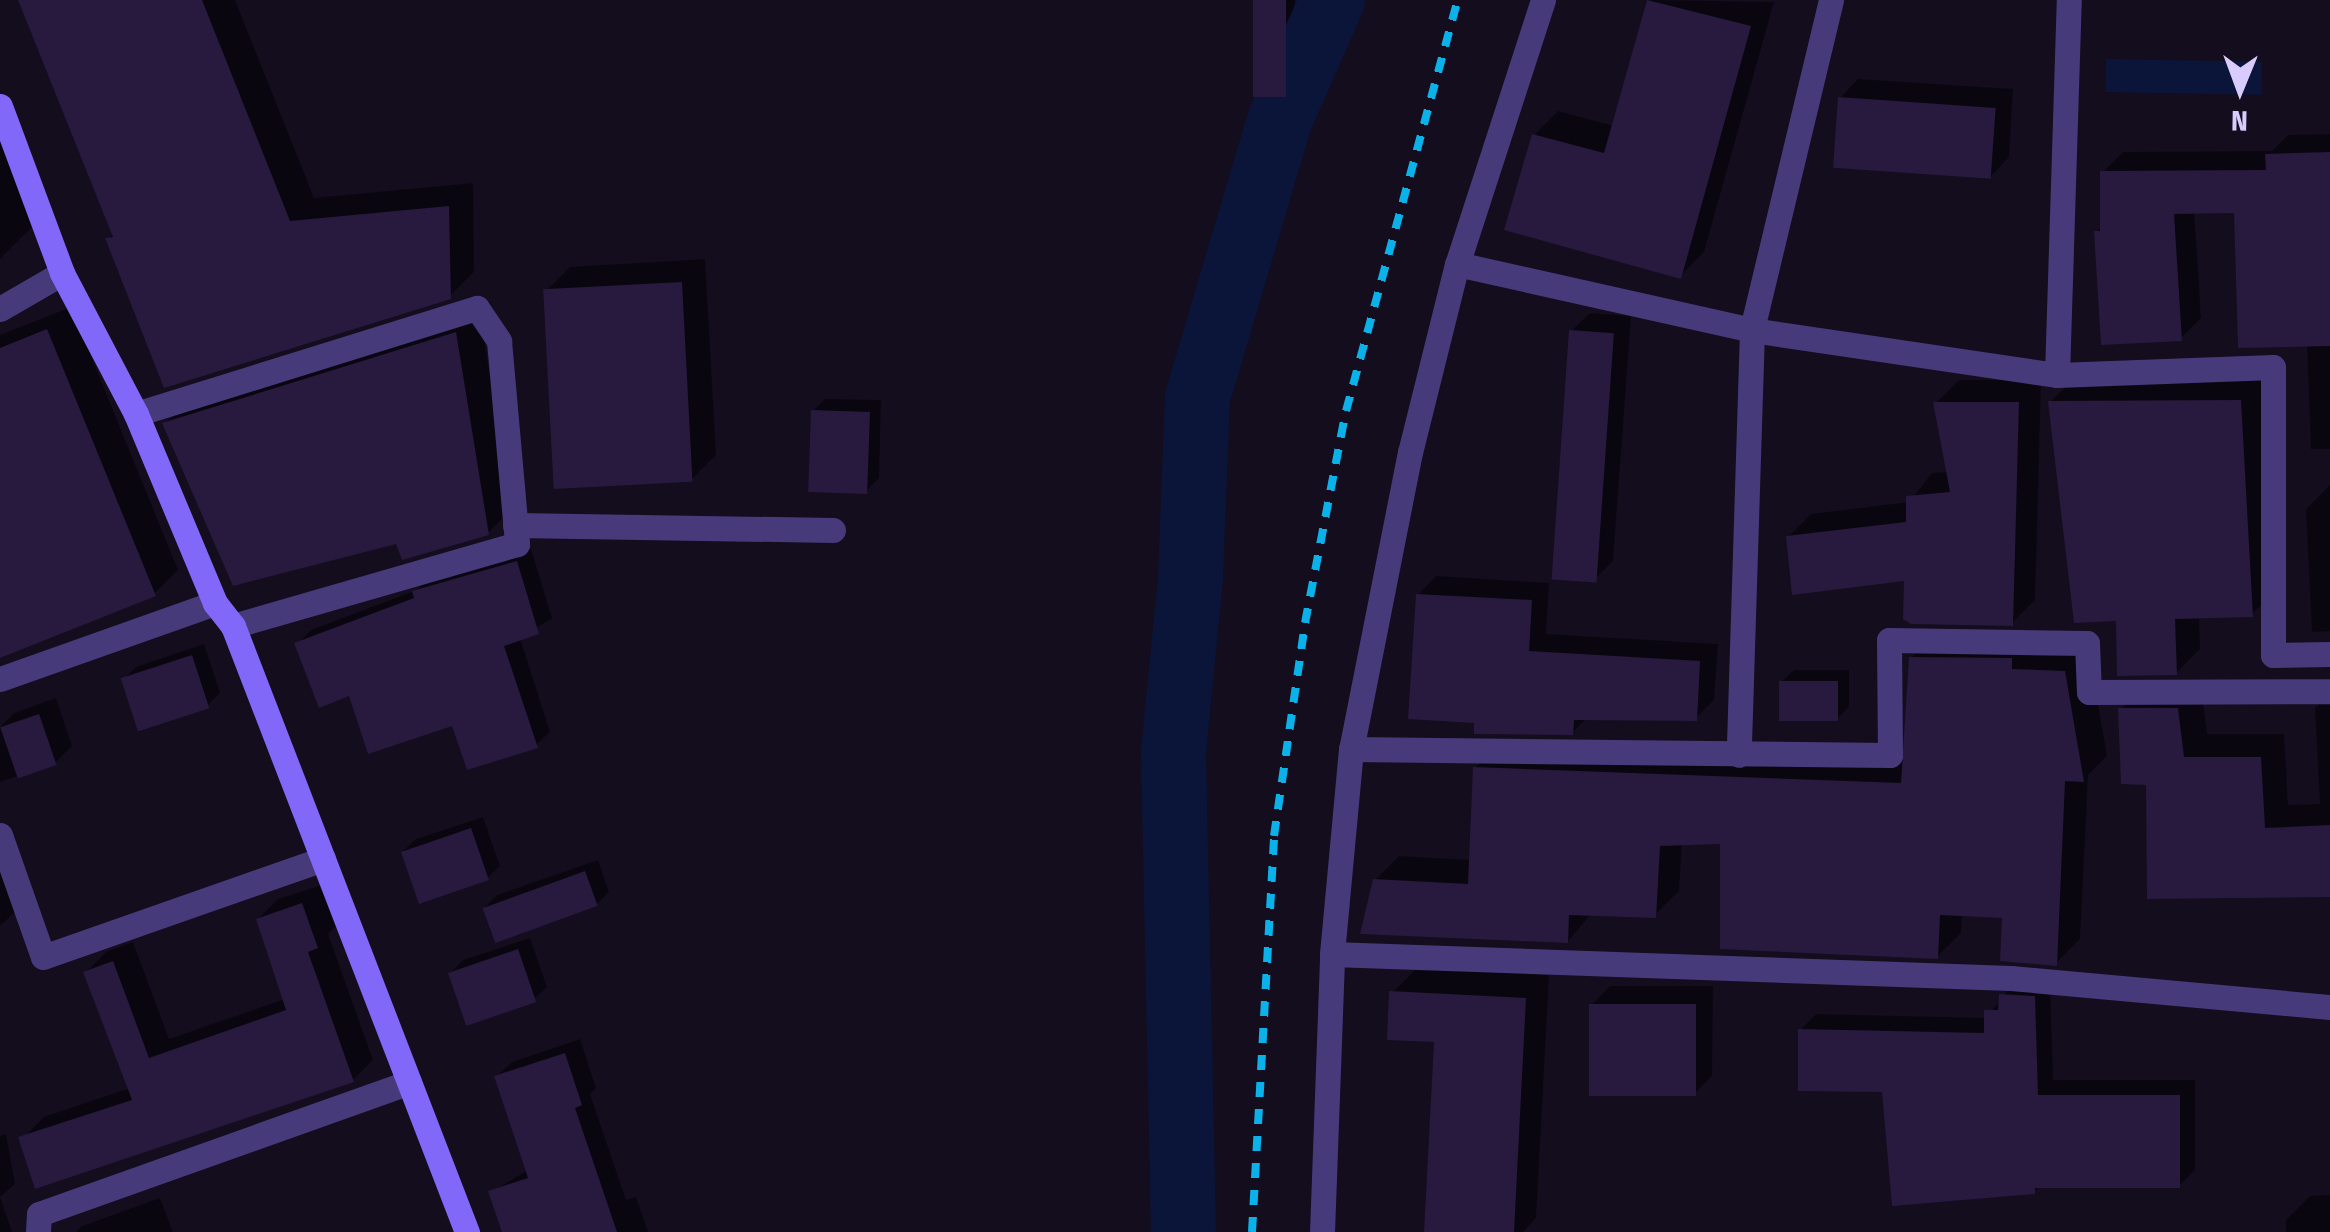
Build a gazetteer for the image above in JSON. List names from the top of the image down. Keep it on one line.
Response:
{"north":"bottom"}
